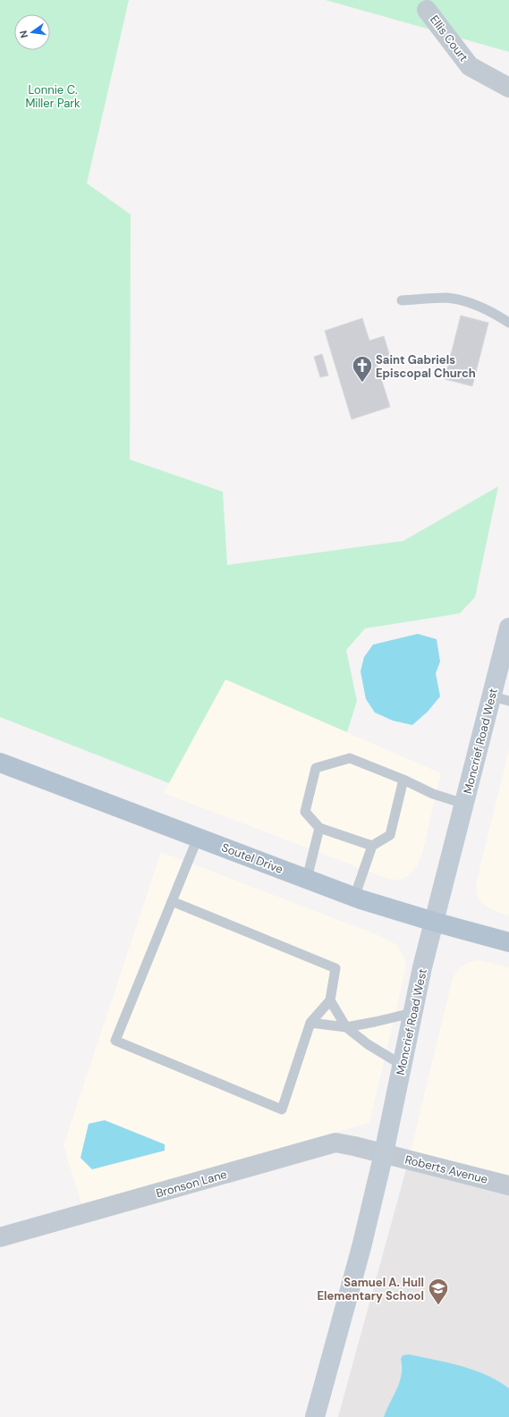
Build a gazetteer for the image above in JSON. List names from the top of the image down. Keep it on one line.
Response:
{"streets":{"main road":["Moncrief Road West","Soutel Drive"],"street":["Ellis Court","Roberts Avenue","Bronson Lane"]},"crossings":[["Moncrief Road West","Soutel Drive"],["Moncrief Road West","Roberts Avenue"],["Moncrief Road West","Bronson Lane"],["Roberts Avenue","Bronson Lane"]],"parks":["Lonnie C. Miller Park"],"places":{"church":["Saint Gabriels Episcopal Church"],"school or university":["Samuel A. Hull Elementary School"]},"north":"left"}
